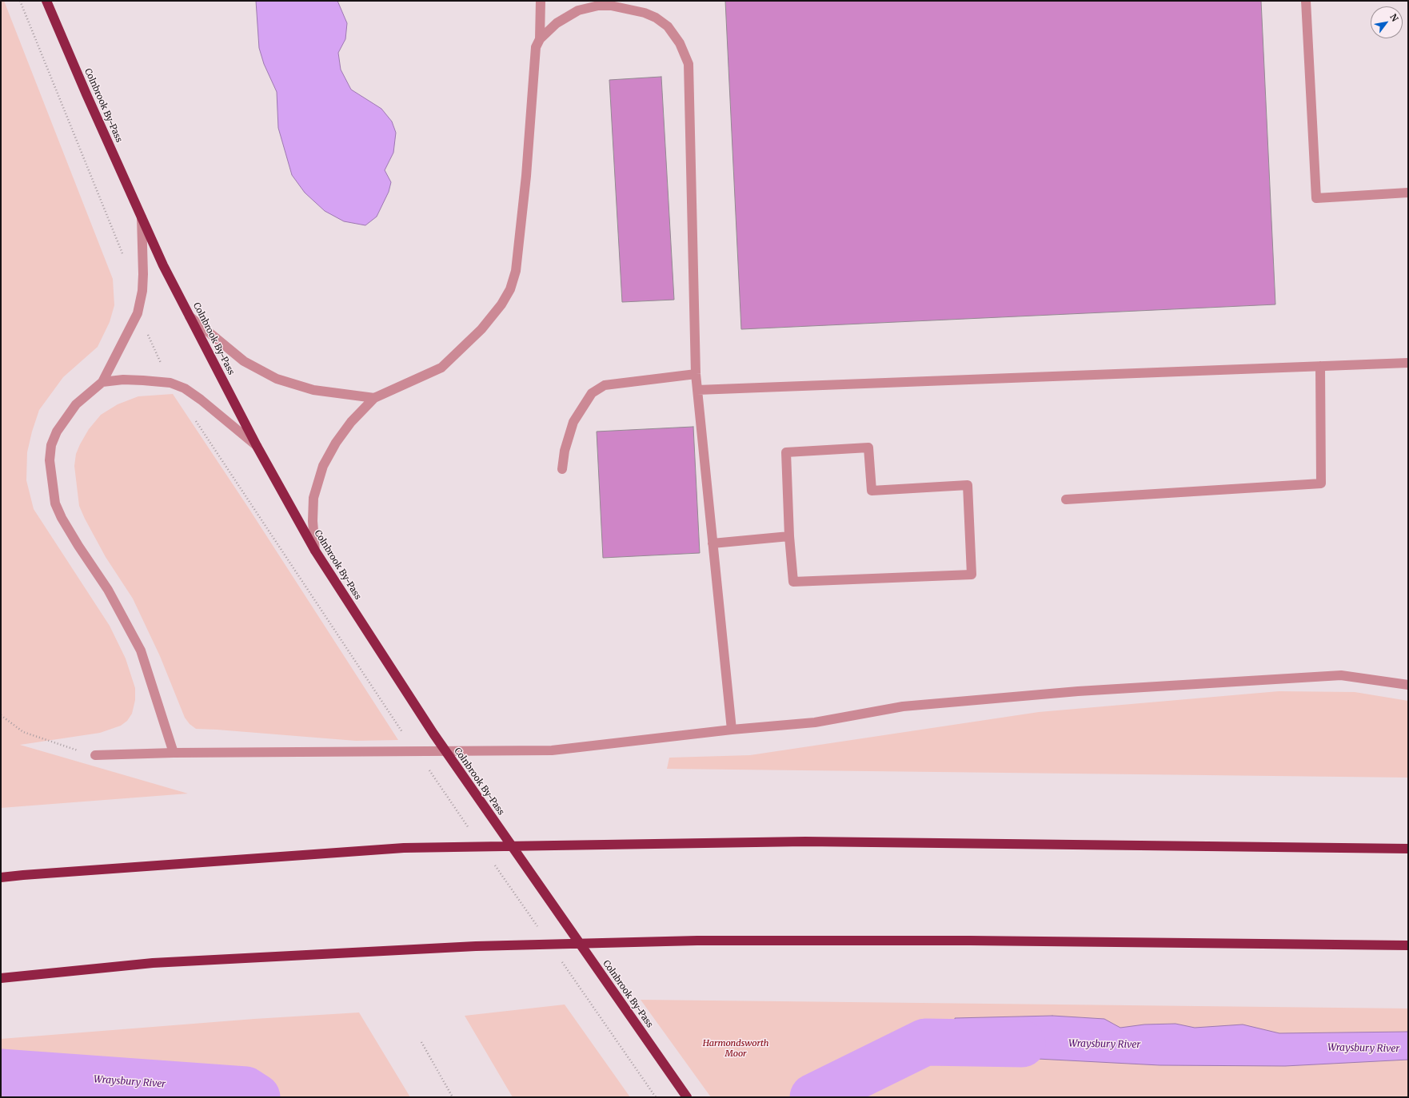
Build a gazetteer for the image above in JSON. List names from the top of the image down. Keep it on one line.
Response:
{"streets":{"highway":["Colnbrook By-Pass"]},"water":["Wraysbury River"],"parks":["Harmondsworth Moor"],"north":"top right"}
